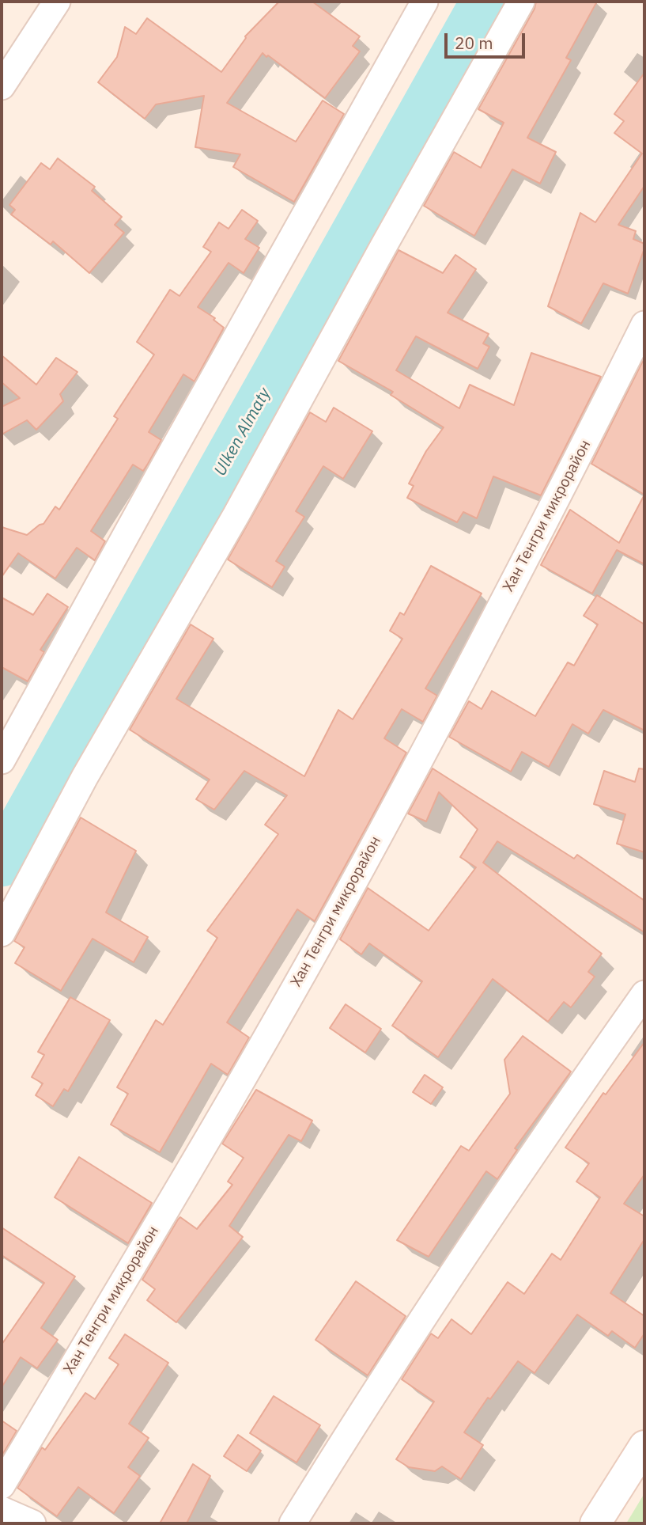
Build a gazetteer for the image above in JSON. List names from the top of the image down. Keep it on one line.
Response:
{"streets":{"street":["Хан Тенгри микрорайон"]},"water":["Ulken Almaty"],"scale_bar":"20 m"}
